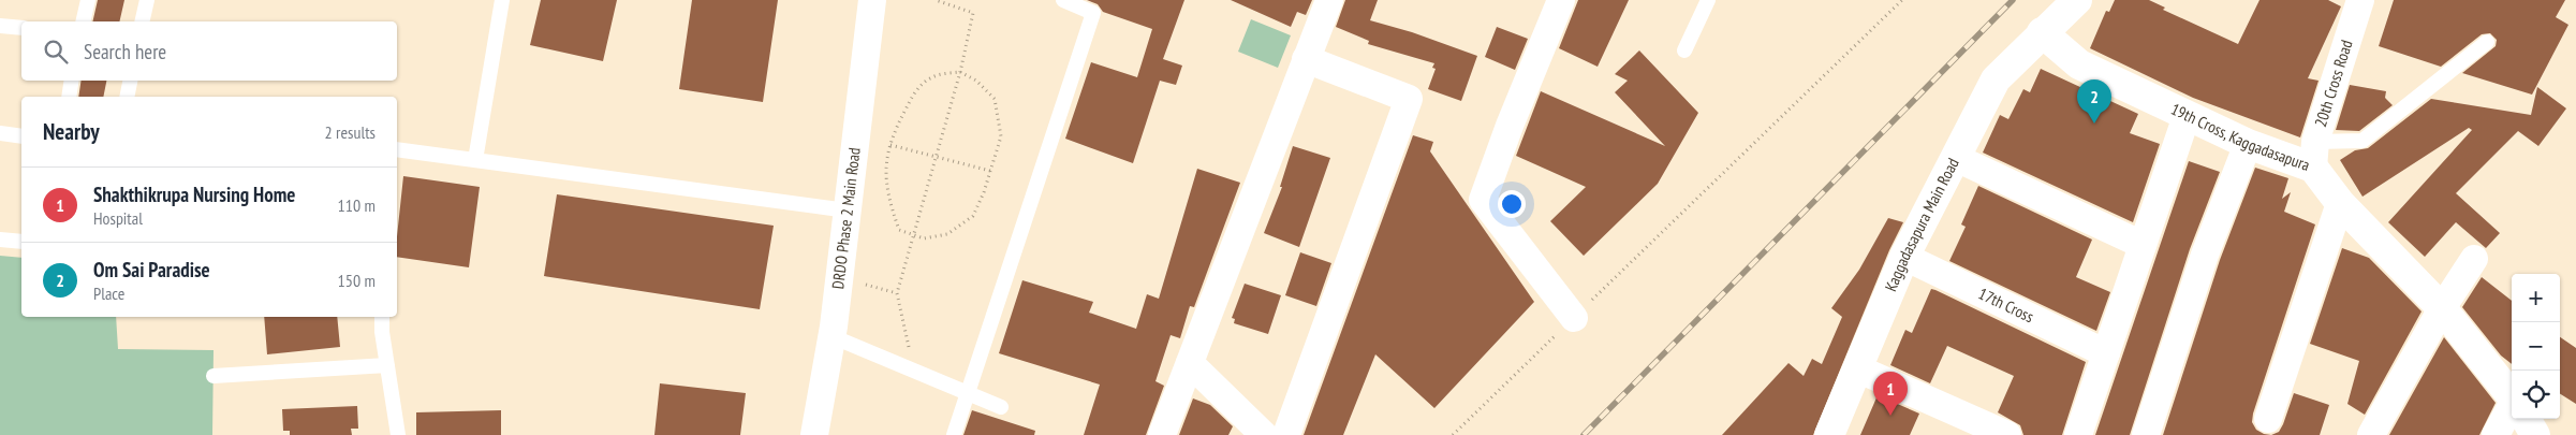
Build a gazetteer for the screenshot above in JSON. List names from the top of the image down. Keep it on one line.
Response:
{"streets":{"street":["20th Cross Road","19th Cross, Kaggadasapura","DRDO Phase 2 Main Road","Kaggadasapura Main Road","17th Cross"]},"crossings":[["20th Cross Road","19th Cross, Kaggadasapura"],["19th Cross, Kaggadasapura","Kaggadasapura Main Road"],["Kaggadasapura Main Road","17th Cross"]],"page":{"search":"Search here","pins":["2","1"],"heading":["Nearby","2 results"],"list":[{"mark":"1","name":"Shakthikrupa Nursing Home","note":"Hospital","value":"110 m"},{"mark":"2","name":"Om Sai Paradise","note":"Place","value":"150 m"}],"map_buttons":["+","−"]}}
